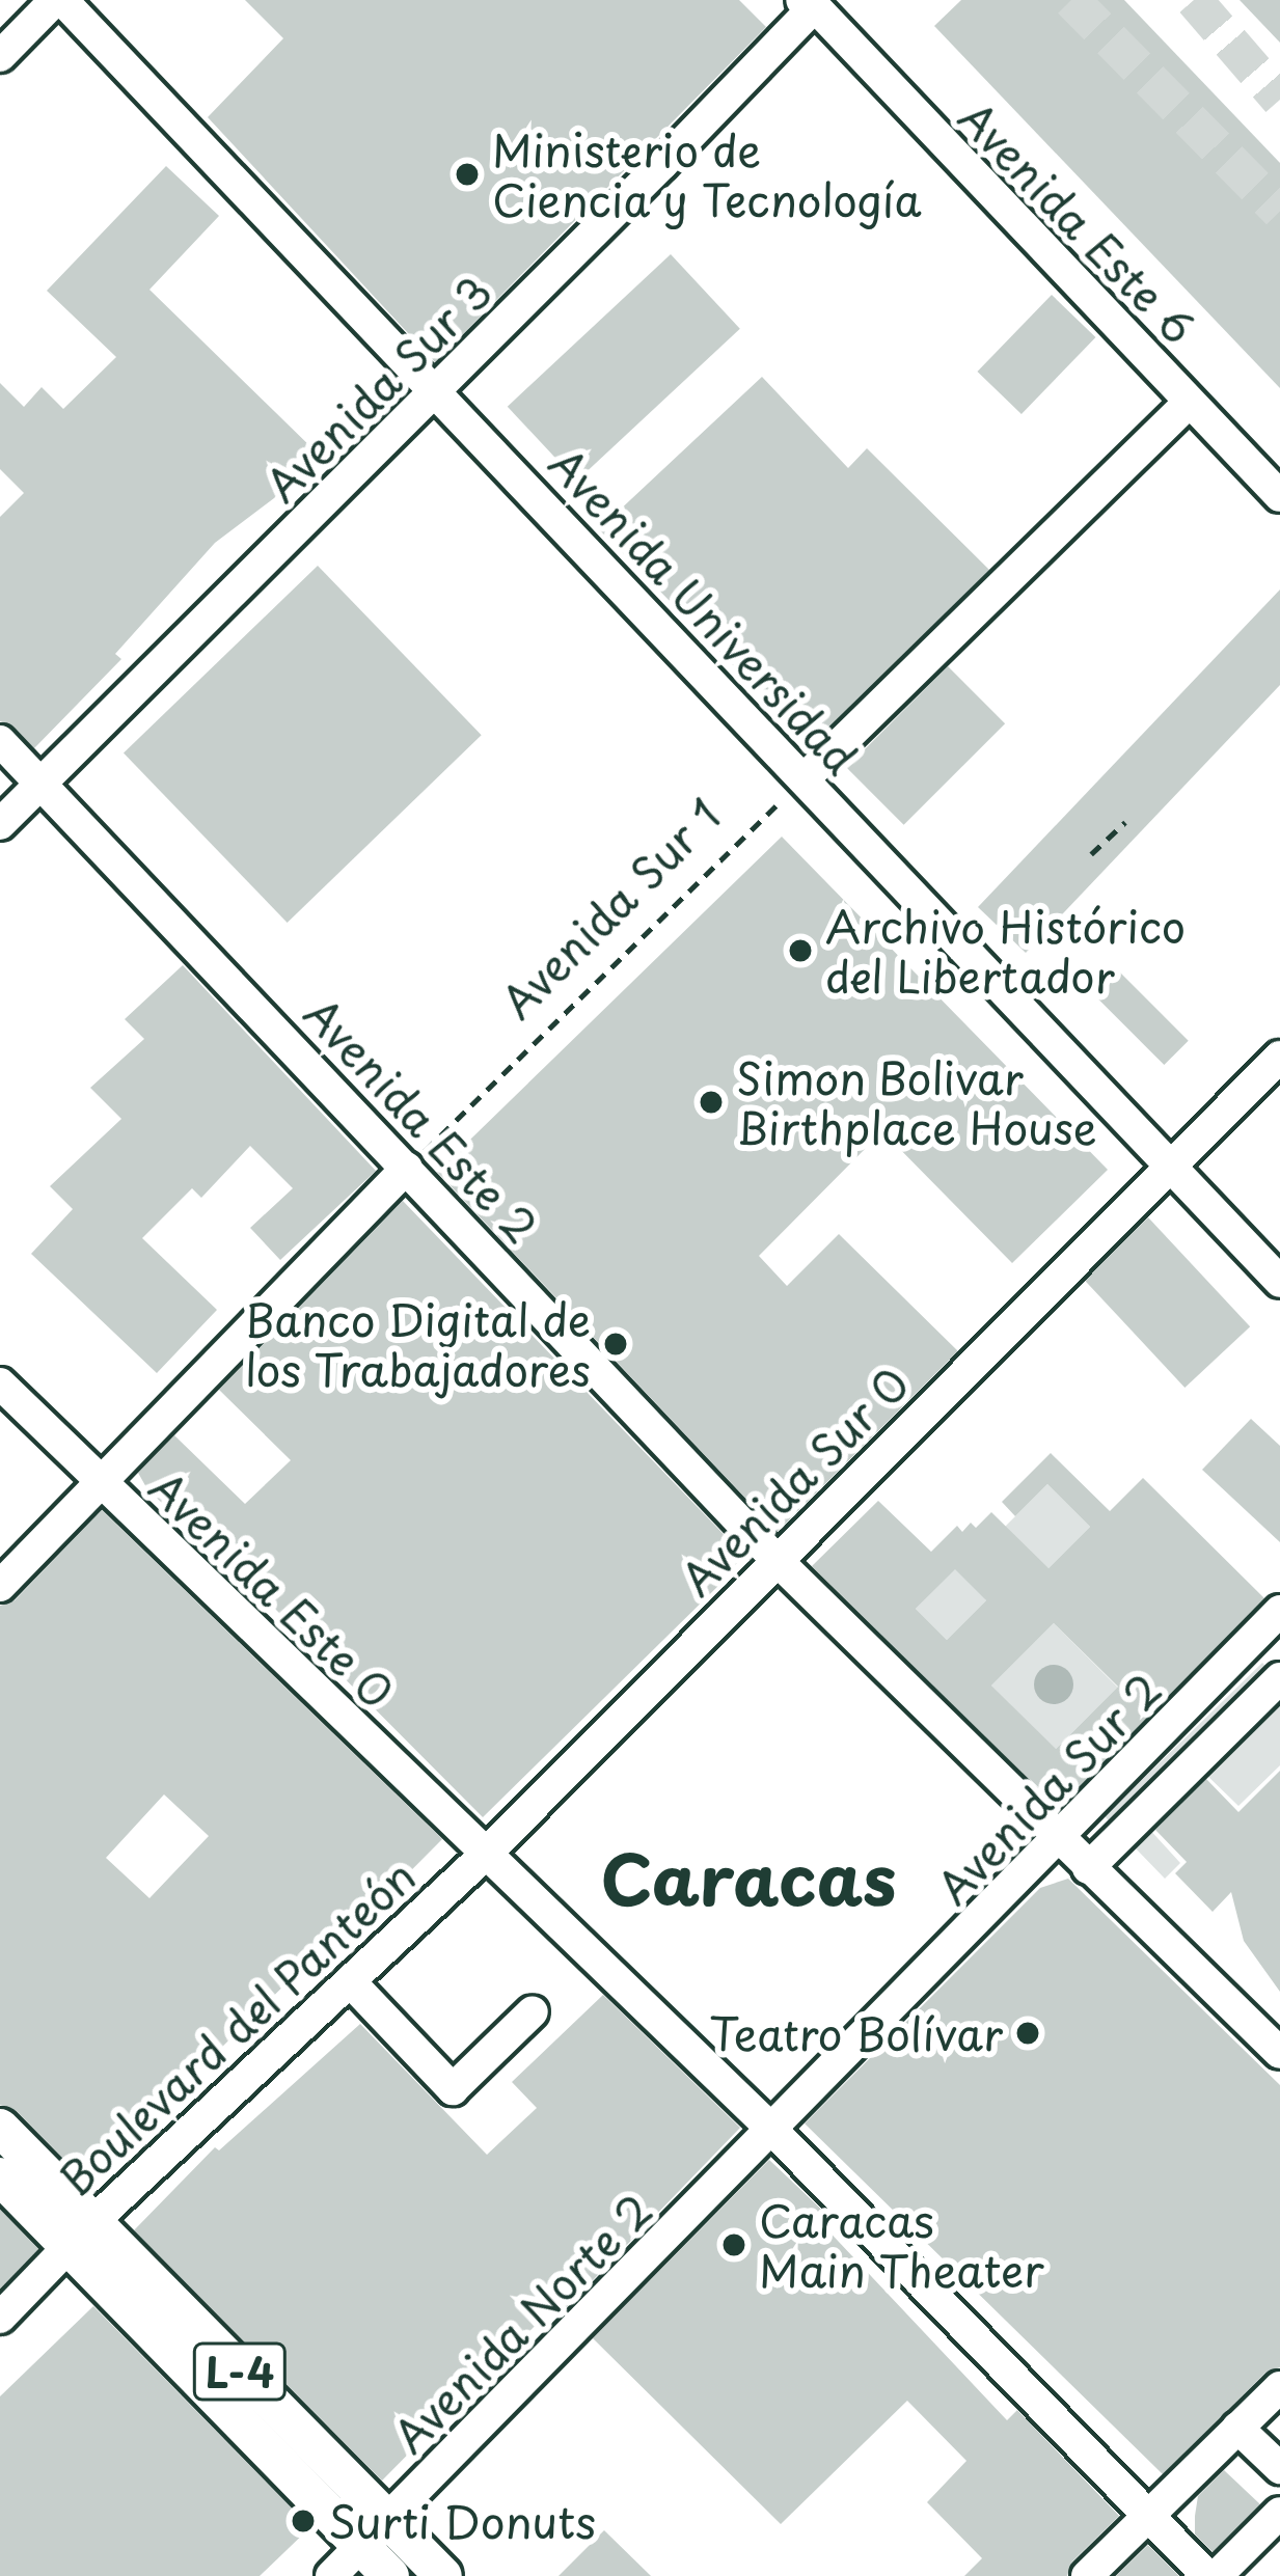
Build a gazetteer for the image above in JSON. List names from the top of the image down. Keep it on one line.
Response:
{"streets":{"main road":["L-4"],"street":["Avenida Este 6","Avenida Sur 3","Avenida Universidad","Avenida Este 2","Avenida Sur 0","Avenida Este 0","Avenida Sur 2","Boulevard del Panteón","Avenida Norte 2"],"path":["Avenida Sur 1"]},"crossings":[["Avenida Este 6","Avenida Sur 3"],["Avenida Sur 3","Avenida Universidad"],["Avenida Sur 3","Avenida Este 2"],["Avenida Universidad","Avenida Sur 1"],["Avenida Universidad","Avenida Sur 0"],["Avenida Sur 1","Avenida Este 2"],["Avenida Este 2","Avenida Sur 0"],["Avenida Este 2","Avenida Sur 2"],["Avenida Sur 0","Avenida Este 0"],["Avenida Sur 0","Boulevard del Panteón"],["Avenida Este 0","Avenida Sur 2"],["Avenida Este 0","Boulevard del Panteón"],["Avenida Este 0","Avenida Norte 2"],["Avenida Sur 2","Avenida Norte 2"],["Boulevard del Panteón","L-4"],["Avenida Norte 2","L-4"]],"districts":["Caracas"],"places":["Ministerio de Ciencia y Tecnología","Archivo Histórico del Libertador","Simon Bolivar Birthplace House","Banco Digital de los Trabajadores","Teatro Bolívar","Caracas Main Theater","Surti Donuts"]}
